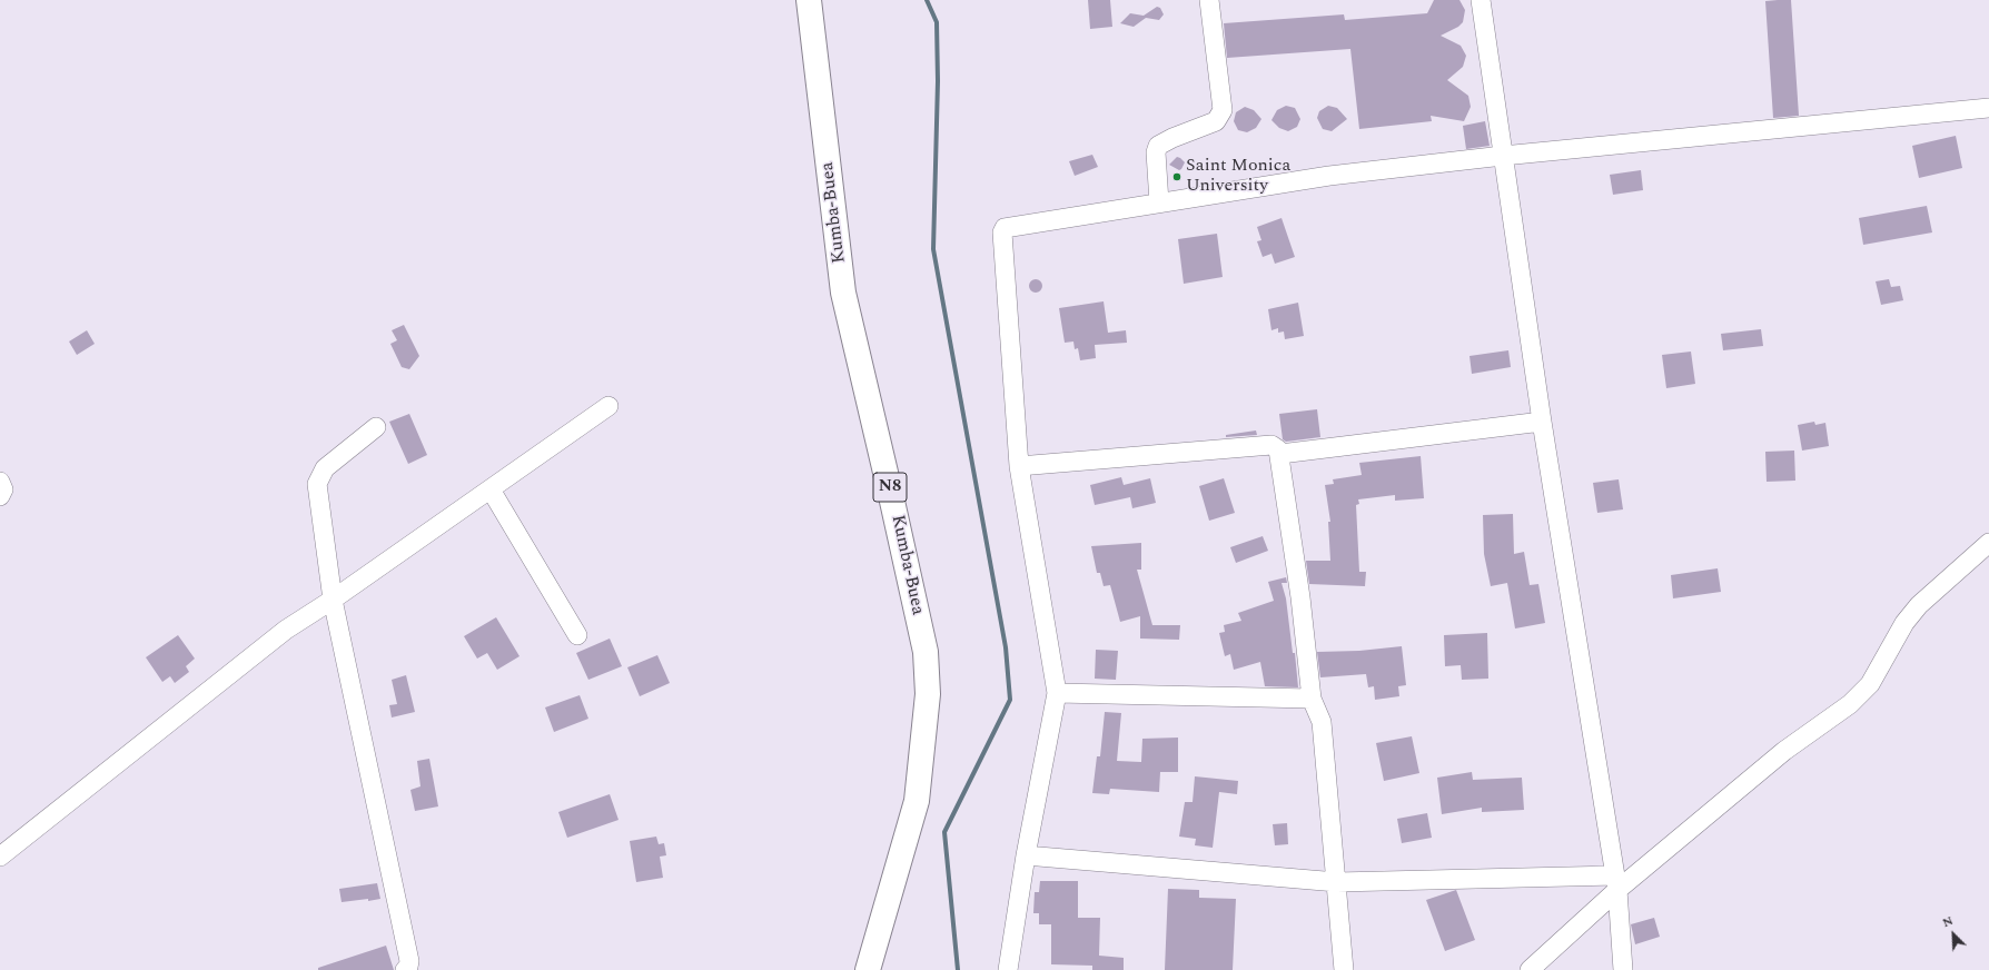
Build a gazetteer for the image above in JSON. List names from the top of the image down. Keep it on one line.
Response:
{"streets":{"highway":["Kumba-Buea","N8"]},"places":["Saint Monica University"],"north":"top left"}
